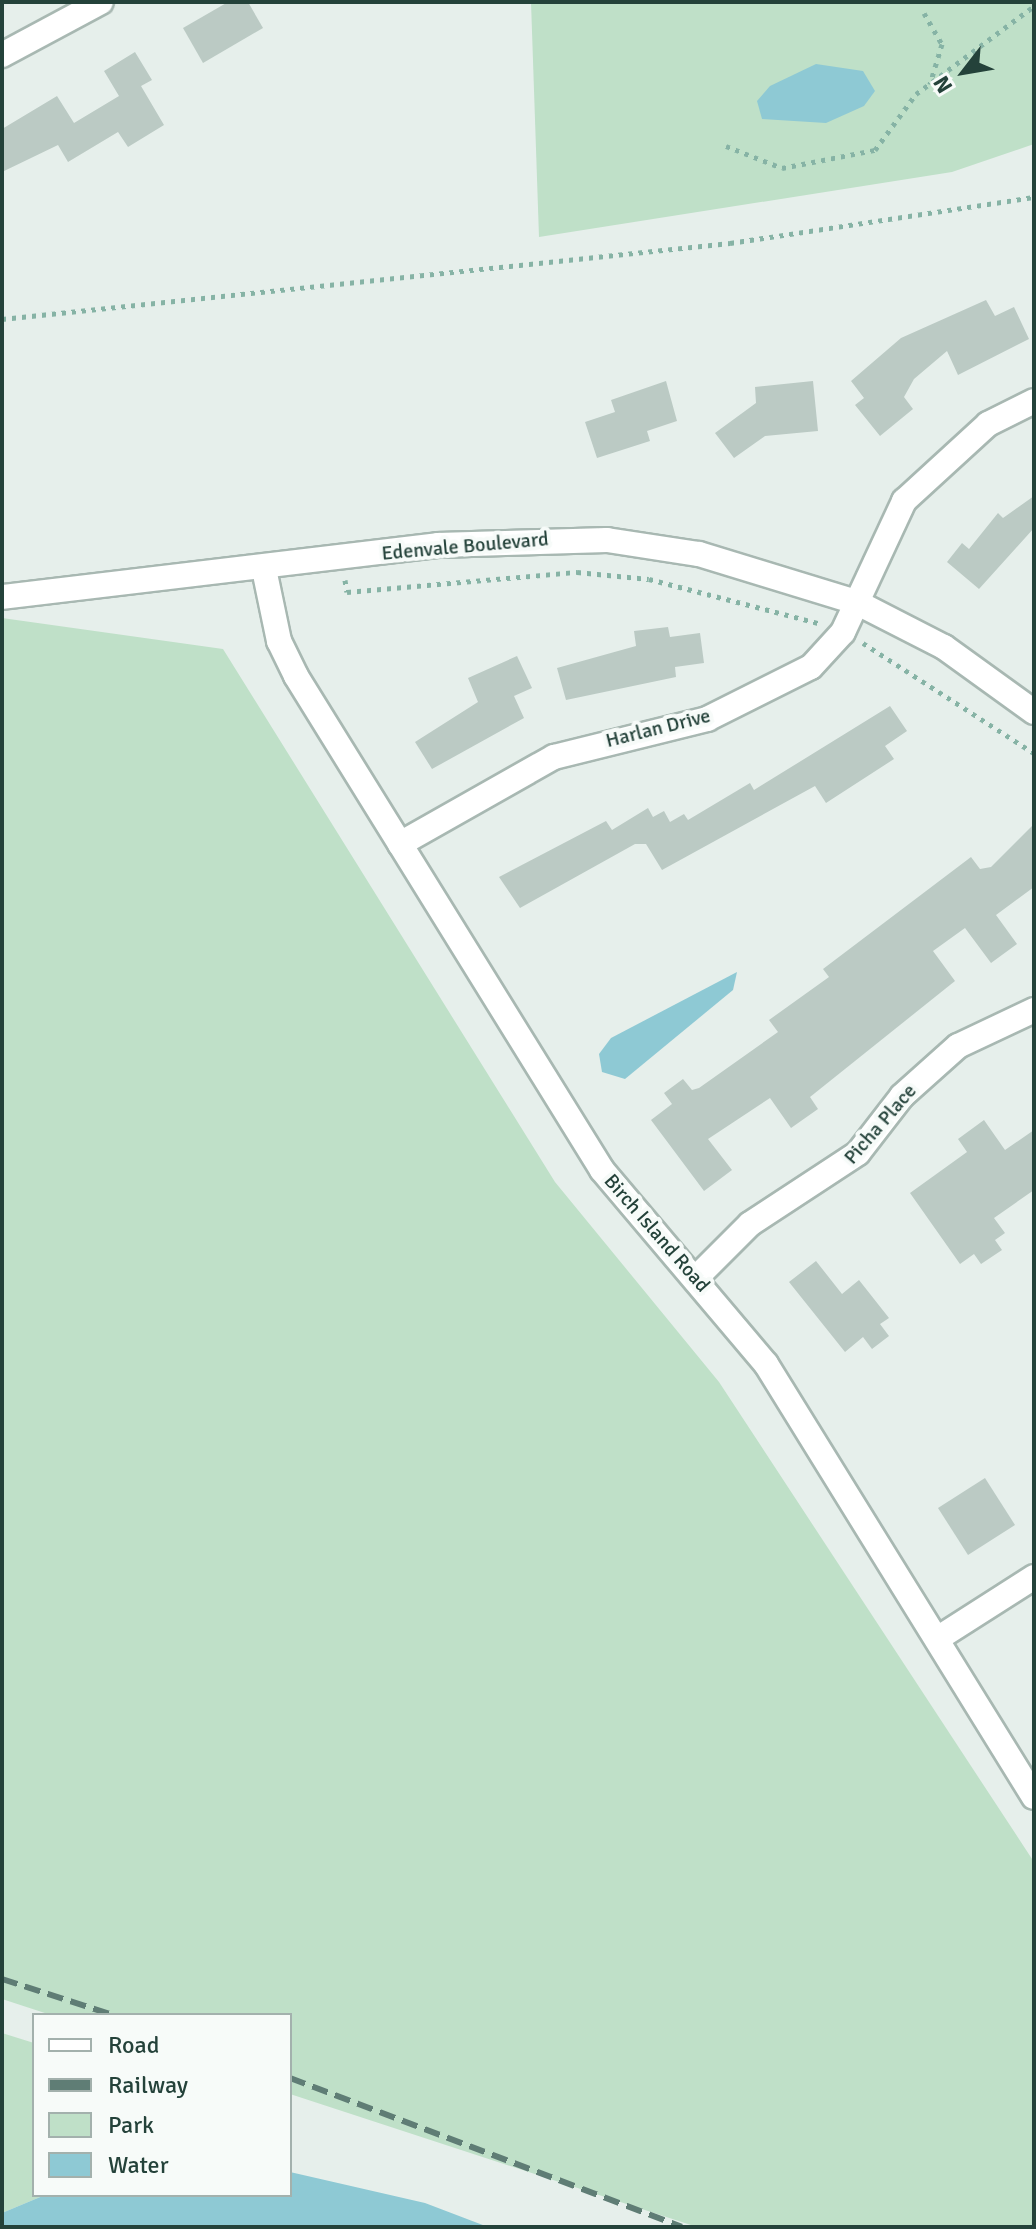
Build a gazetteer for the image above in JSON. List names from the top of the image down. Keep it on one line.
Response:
{"streets":{"street":["Edenvale Boulevard","Harlan Drive","Picha Place","Birch Island Road"]},"crossings":[["Edenvale Boulevard","Harlan Drive"],["Edenvale Boulevard","Birch Island Road"],["Harlan Drive","Birch Island Road"],["Picha Place","Birch Island Road"]],"legend":["Road","Railway","Park","Water"],"north":"bottom left"}
